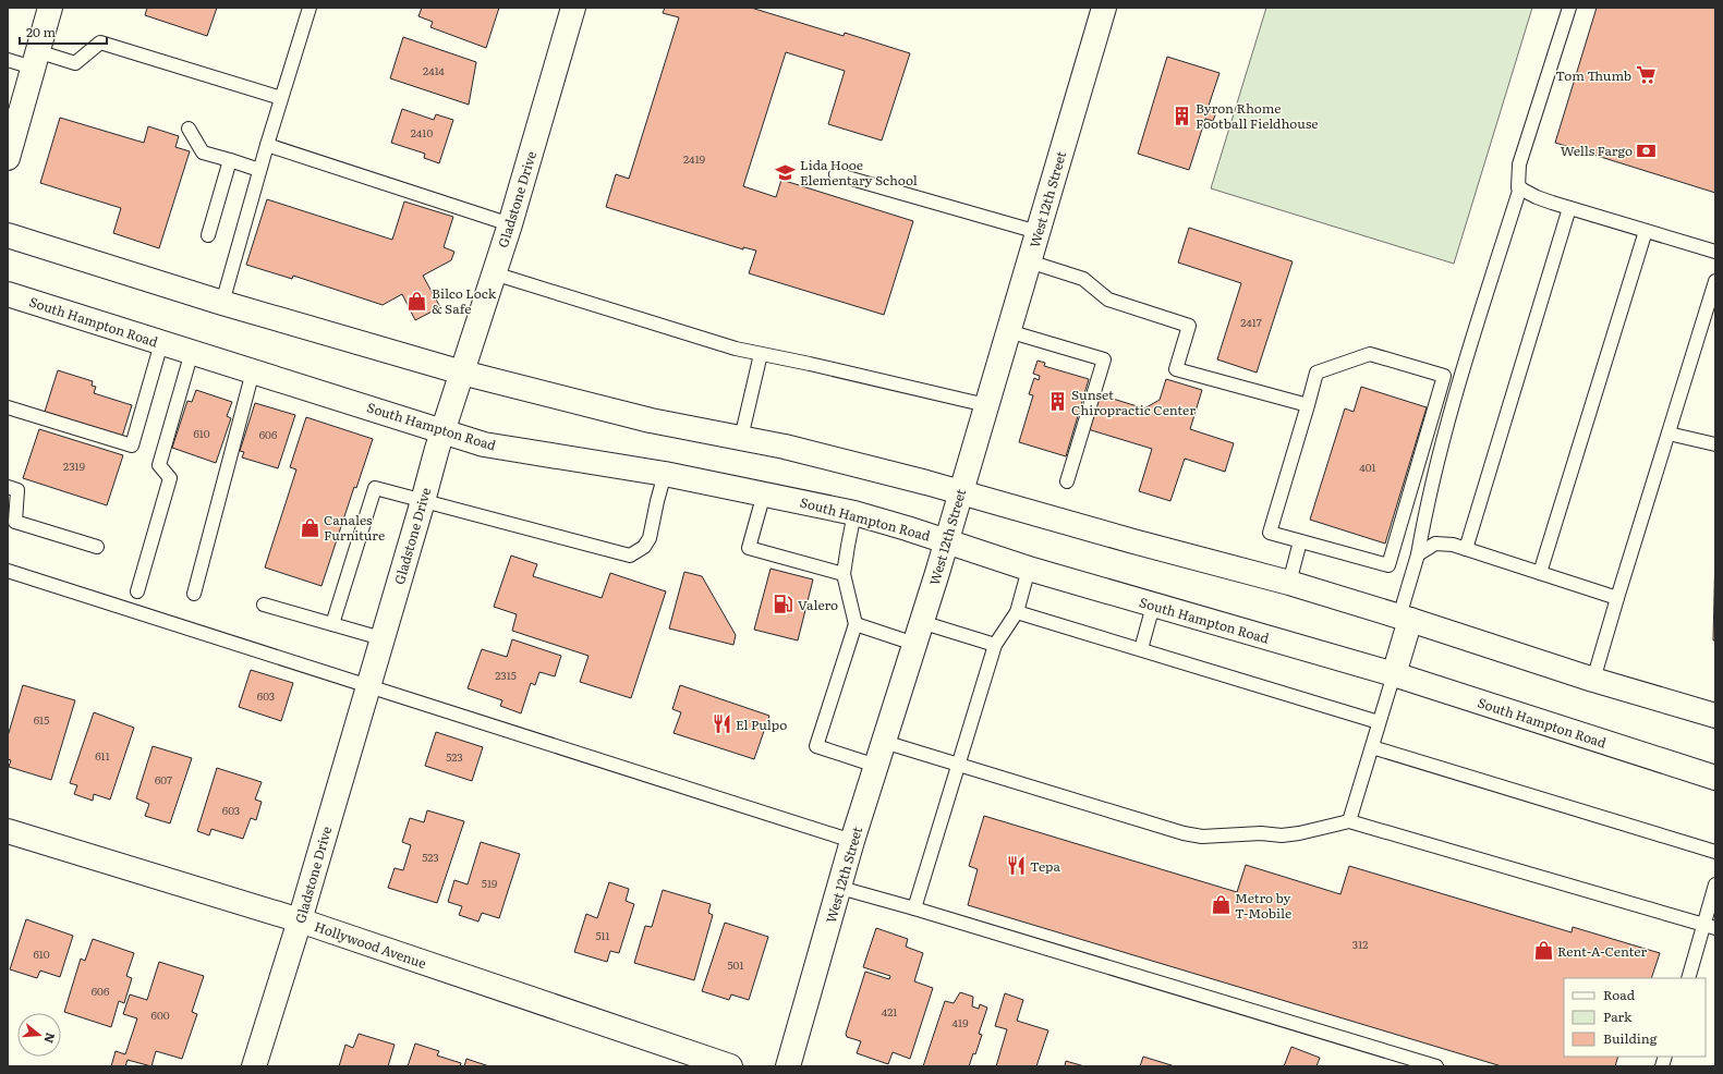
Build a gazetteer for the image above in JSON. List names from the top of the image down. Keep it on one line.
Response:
{"streets":{"main road":["Gladstone Drive","West 12th Street","South Hampton Road","Hollywood Avenue"]},"crossings":[["Gladstone Drive","South Hampton Road"],["Gladstone Drive","Hollywood Avenue"],["West 12th Street","South Hampton Road"]],"places":{"supermarket":["Tom Thumb"],"building":["Byron Rhome Football Fieldhouse","Sunset Chiropractic Center"],"bank":["Wells Fargo"],"school or university":["Lida Hooe Elementary School"],"shop":["Bilco Lock & Safe","Canales Furniture","Metro by T-Mobile","Rent-A-Center"],"fuel station":["Valero"],"restaurant":["El Pulpo","Tepa"]},"house_numbers":["2414","2410","2419","2417","610","606","2319","401","2315","603","615","611","523","607","603","523","519","511","312","610","501","606","421","600","419"],"legend":["Road","Park","Building"],"scale_bar":"20 m","north":"right"}
